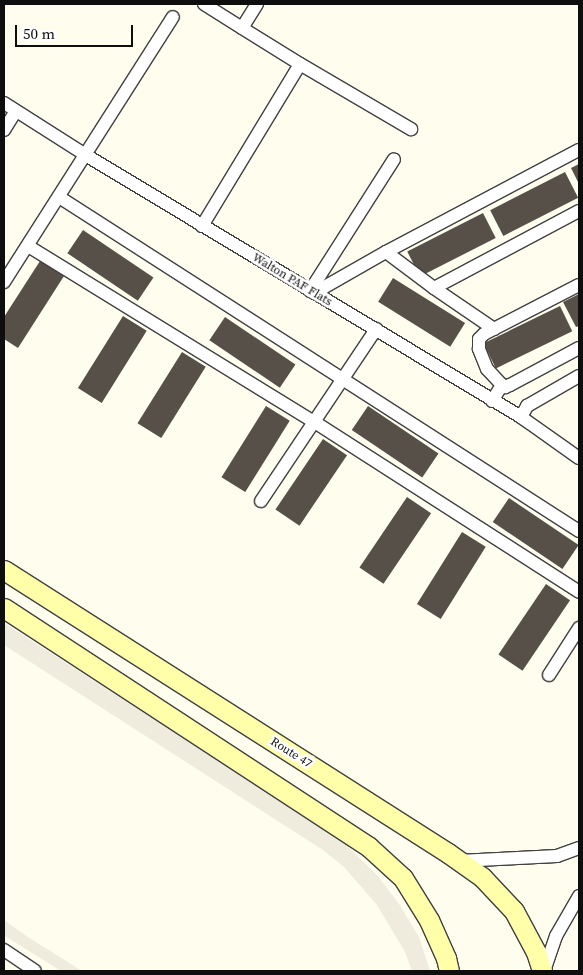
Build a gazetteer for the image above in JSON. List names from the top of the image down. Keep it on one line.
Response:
{"streets":{"street":["Walton PAF Flats","Route 47"]},"scale_bar":"50 m"}
